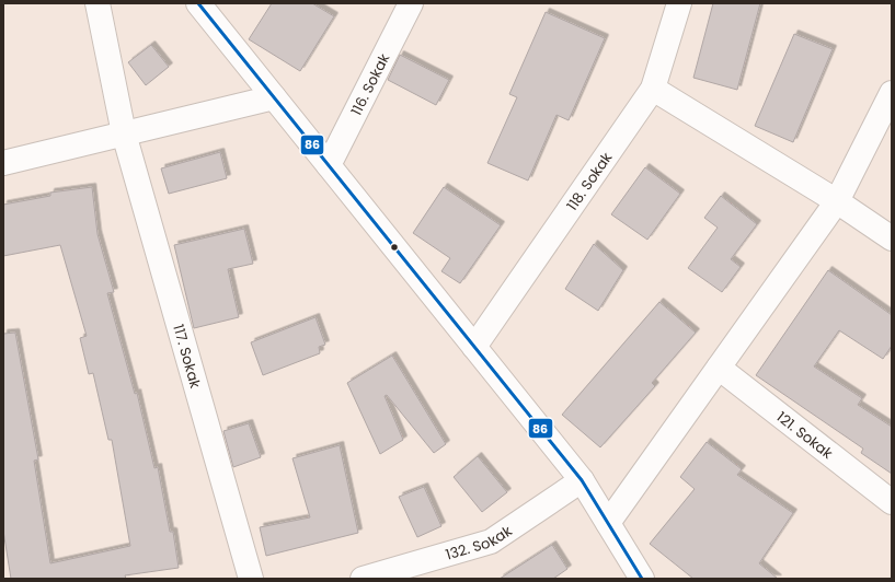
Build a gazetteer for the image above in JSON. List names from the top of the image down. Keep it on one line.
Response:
{"streets":{"street":["116. Sokak","118. Sokak","117. Sokak","121. Sokak","132. Sokak"]},"lines":["transit line 86"]}
